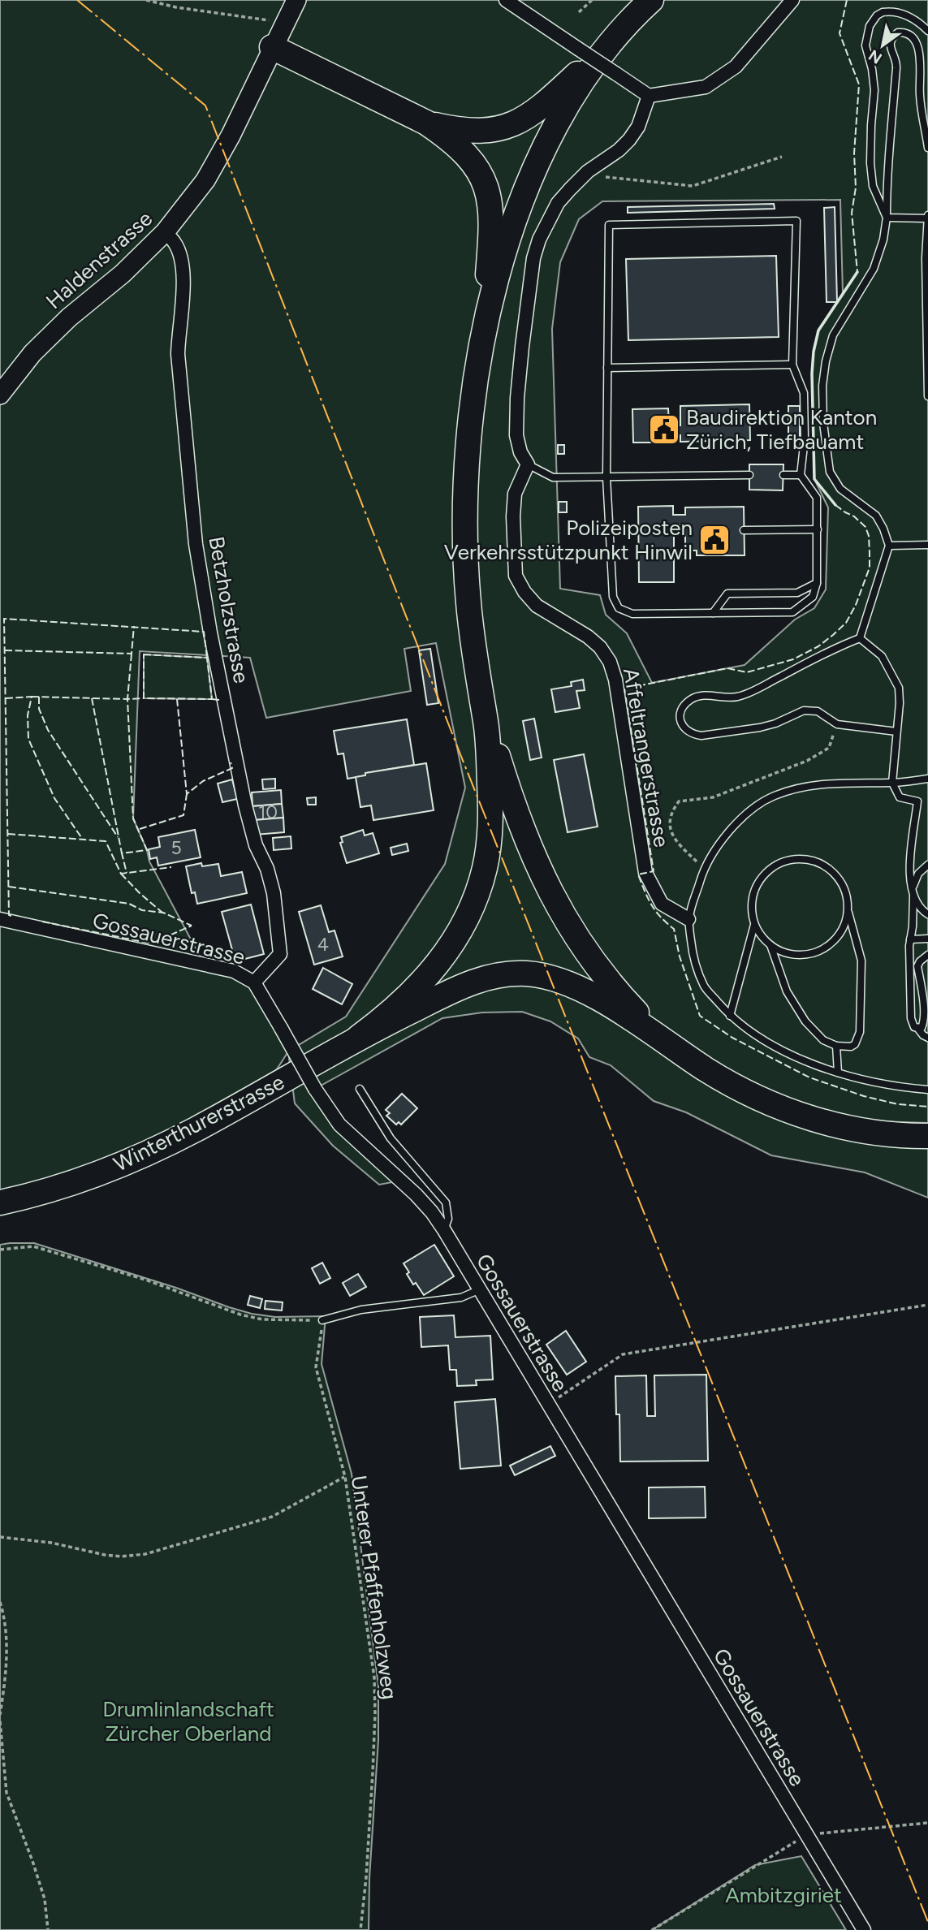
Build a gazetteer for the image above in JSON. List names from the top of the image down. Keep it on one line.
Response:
{"streets":{"highway":["Winterthurerstrasse"],"street":["Haldenstrasse","Betzholzstrasse","Affeltrangerstrasse","Gossauerstrasse"],"path":["Unterer Pfaffenholzweg"]},"crossings":[["Haldenstrasse","Betzholzstrasse"],["Betzholzstrasse","Gossauerstrasse"]],"parks":["Drumlinlandschaft Zürcher Oberland","Ambitzgiriet"],"places":{"public building":["Baudirektion Kanton Zürich, Tiefbauamt","Polizeiposten Verkehrsstützpunkt Hinwil"]},"house_numbers":["10","5","4"],"north":"bottom left"}
